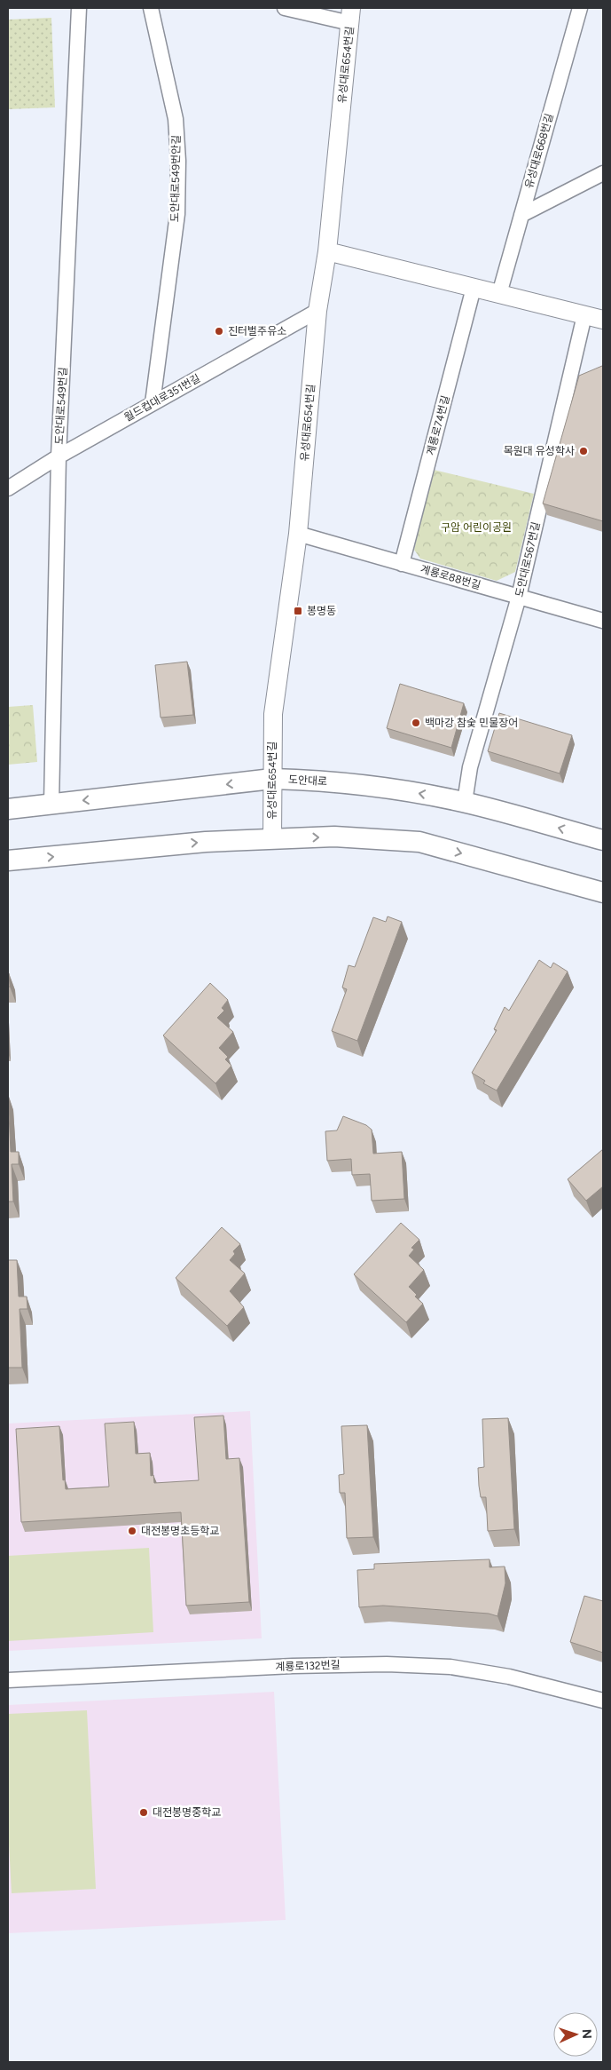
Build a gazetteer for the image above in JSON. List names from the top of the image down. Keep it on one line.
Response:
{"streets":{"main road":["도안대로"],"street":["유성대로654번길","유성대로668번길","도안대로549번안길","월드컵대로351번길","도안대로549번길","계룡로74번길","도안대로567번길","계룡로88번길","계룡로132번길"]},"crossings":[["유성대로654번길","월드컵대로351번길"],["유성대로654번길","계룡로88번길"],["유성대로654번길","도안대로"],["도안대로549번안길","월드컵대로351번길"],["월드컵대로351번길","도안대로549번길"],["도안대로549번길","도안대로"],["계룡로74번길","계룡로88번길"],["도안대로567번길","계룡로88번길"],["도안대로567번길","도안대로"]],"parks":["구암 어린이공원"],"places":{"other":["진터벌주유소","목원대 유성학사","백마강 참숯 민물장어","대전봉명초등학교","대전봉명중학교"],"transit":["봉명동"]},"north":"right"}
